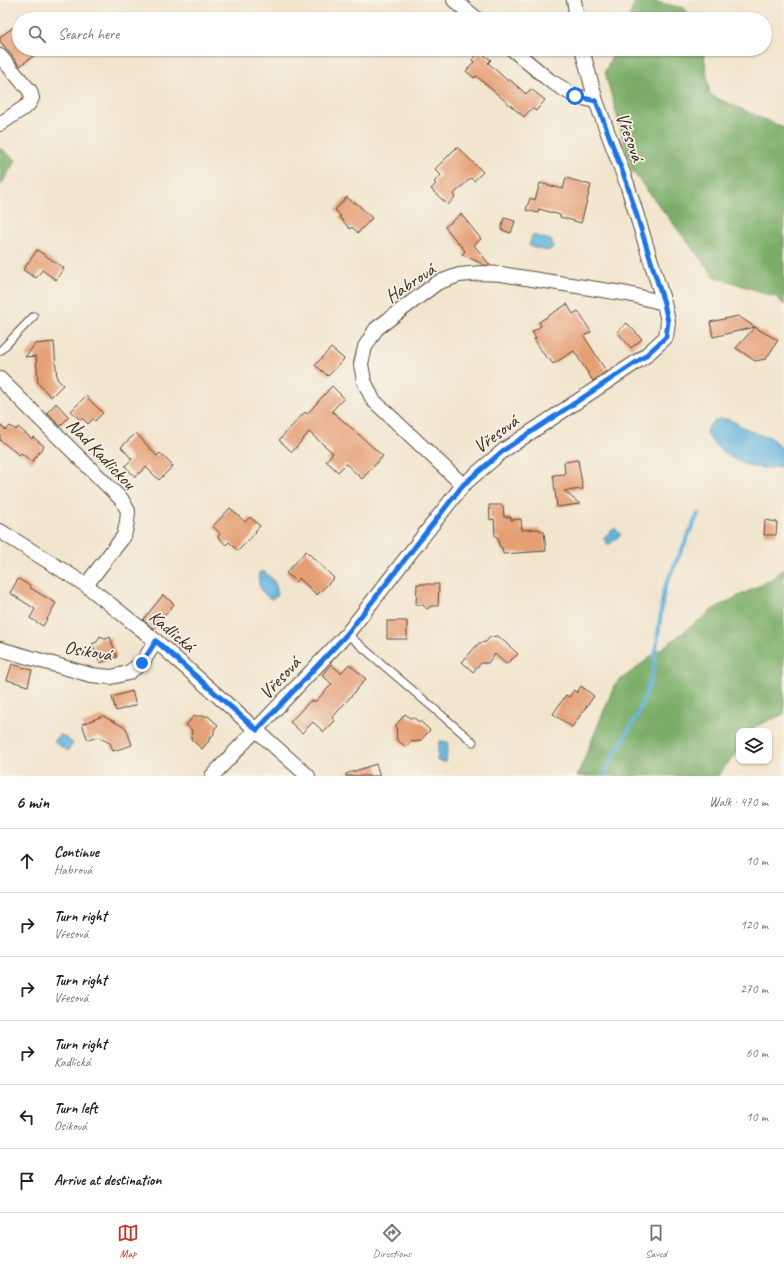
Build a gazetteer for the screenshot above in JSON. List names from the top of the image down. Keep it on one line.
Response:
{"streets":{"street":["Vřesová","Habrová","Nad Kadlickou","Kadlická","Osiková"]},"crossings":[["Vřesová","Habrová"],["Vřesová","Kadlická"],["Nad Kadlickou","Kadlická"],["Kadlická","Osiková"]],"page":{"search":"Search here","heading":["6 min","Walk · 470 m"],"list":[["Continue","Habrová","10 m"],["Turn right","Vřesová","120 m"],["Turn right","Vřesová","270 m"],["Turn right","Kadlická","60 m"],["Turn left","Osiková","10 m"],"Arrive at destination"],"nav":["Map","Directions","Saved"]}}
